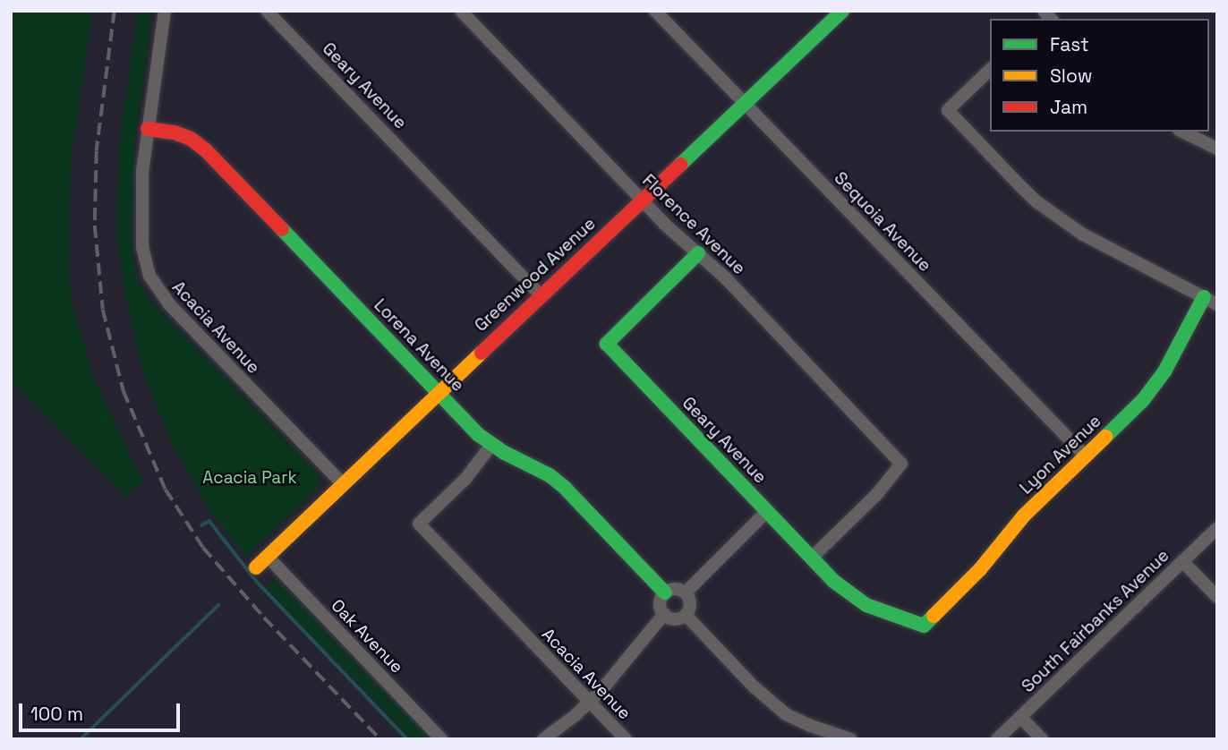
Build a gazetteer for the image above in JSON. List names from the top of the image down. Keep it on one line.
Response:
{"streets":{"street":["Geary Avenue","Sequoia Avenue","Florence Avenue","Greenwood Avenue","Acacia Avenue","Lorena Avenue","Lyon Avenue","South Fairbanks Avenue","Oak Avenue"]},"crossings":[["Geary Avenue","Florence Avenue"],["Geary Avenue","Greenwood Avenue"],["Geary Avenue","Lyon Avenue"],["Sequoia Avenue","Greenwood Avenue"],["Sequoia Avenue","Lyon Avenue"],["Florence Avenue","Greenwood Avenue"],["Greenwood Avenue","Acacia Avenue"],["Greenwood Avenue","Lorena Avenue"],["Greenwood Avenue","Oak Avenue"],["Acacia Avenue","Lorena Avenue"]],"parks":["Acacia Park"],"legend":["Fast","Slow","Jam"],"scale_bar":"100 m"}
